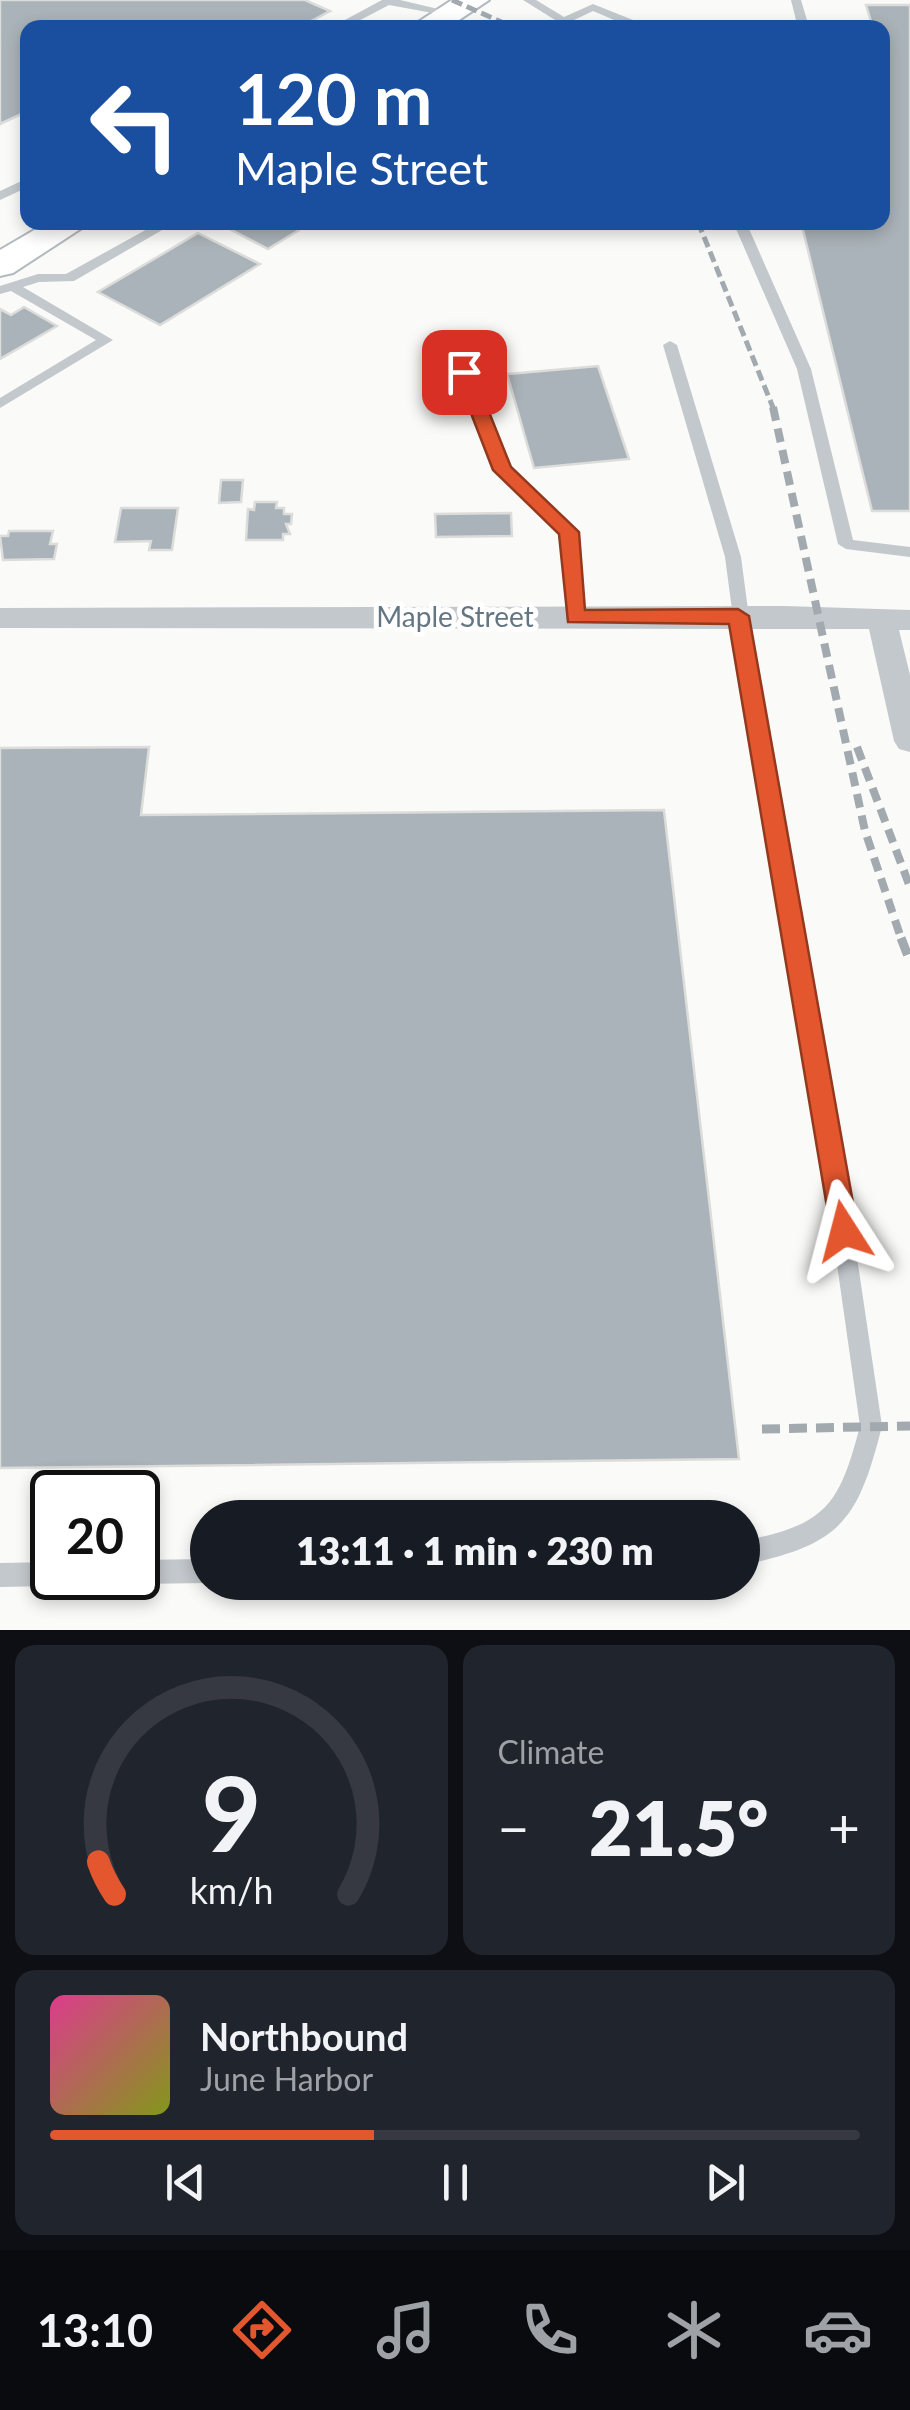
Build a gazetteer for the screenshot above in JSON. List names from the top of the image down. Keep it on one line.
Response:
{"streets":{"street":["Maple Street"]},"page":{"turn":["120 m","Maple Street"],"limit":"20","trip":"13:11 · 1 min · 230 m","tile":"Climate","heat":["−","21.5°","+"],"song":["Northbound","June Harbor"],"tabs":"13:10","gauge":["9","km/h"]}}
